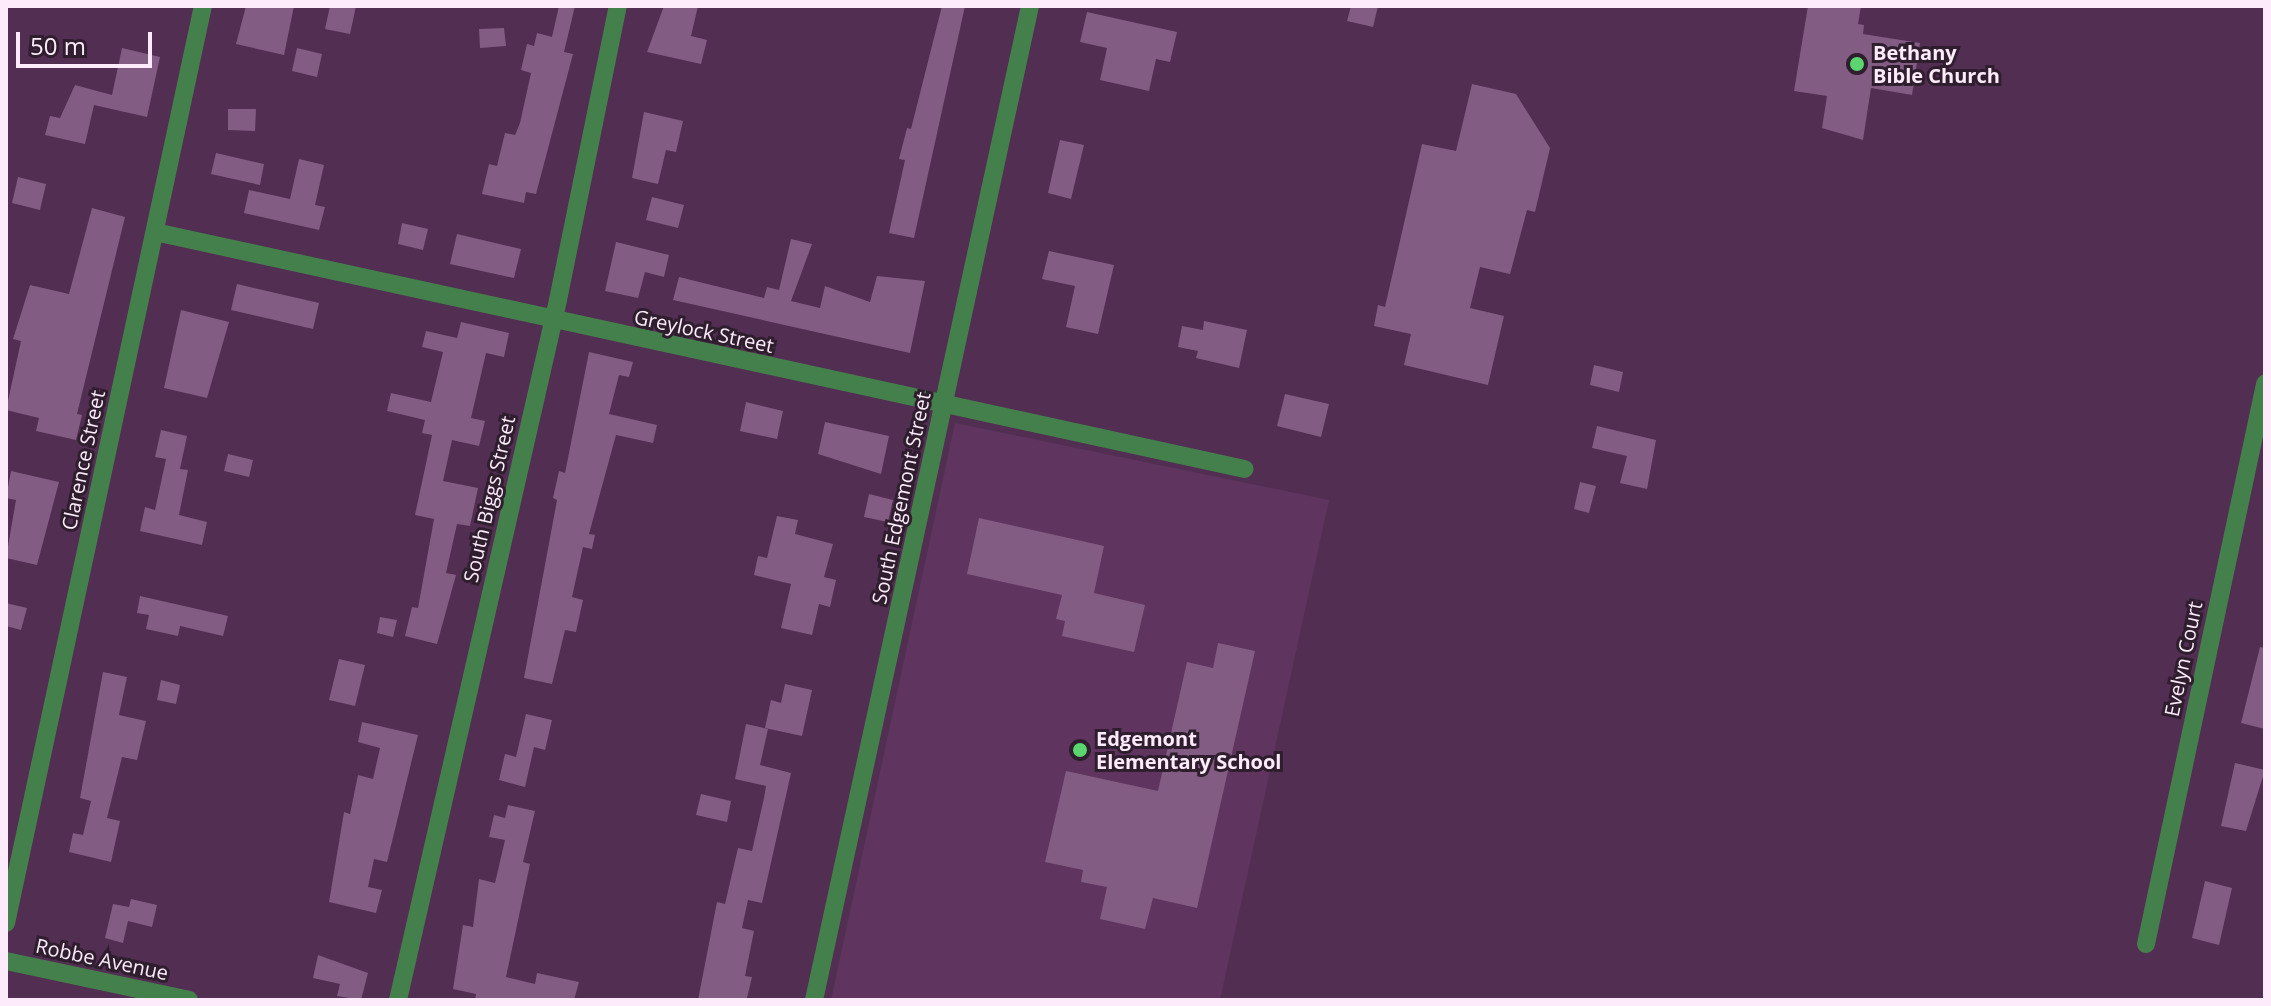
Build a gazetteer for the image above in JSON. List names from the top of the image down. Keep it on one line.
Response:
{"streets":{"street":["Greylock Street","Clarence Street","South Edgemont Street","South Biggs Street","Evelyn Court","Robbe Avenue"]},"crossings":[["Greylock Street","Clarence Street"],["Greylock Street","South Edgemont Street"],["Greylock Street","South Biggs Street"]],"places":["Bethany Bible Church","Edgemont Elementary School"],"scale_bar":"50 m"}
